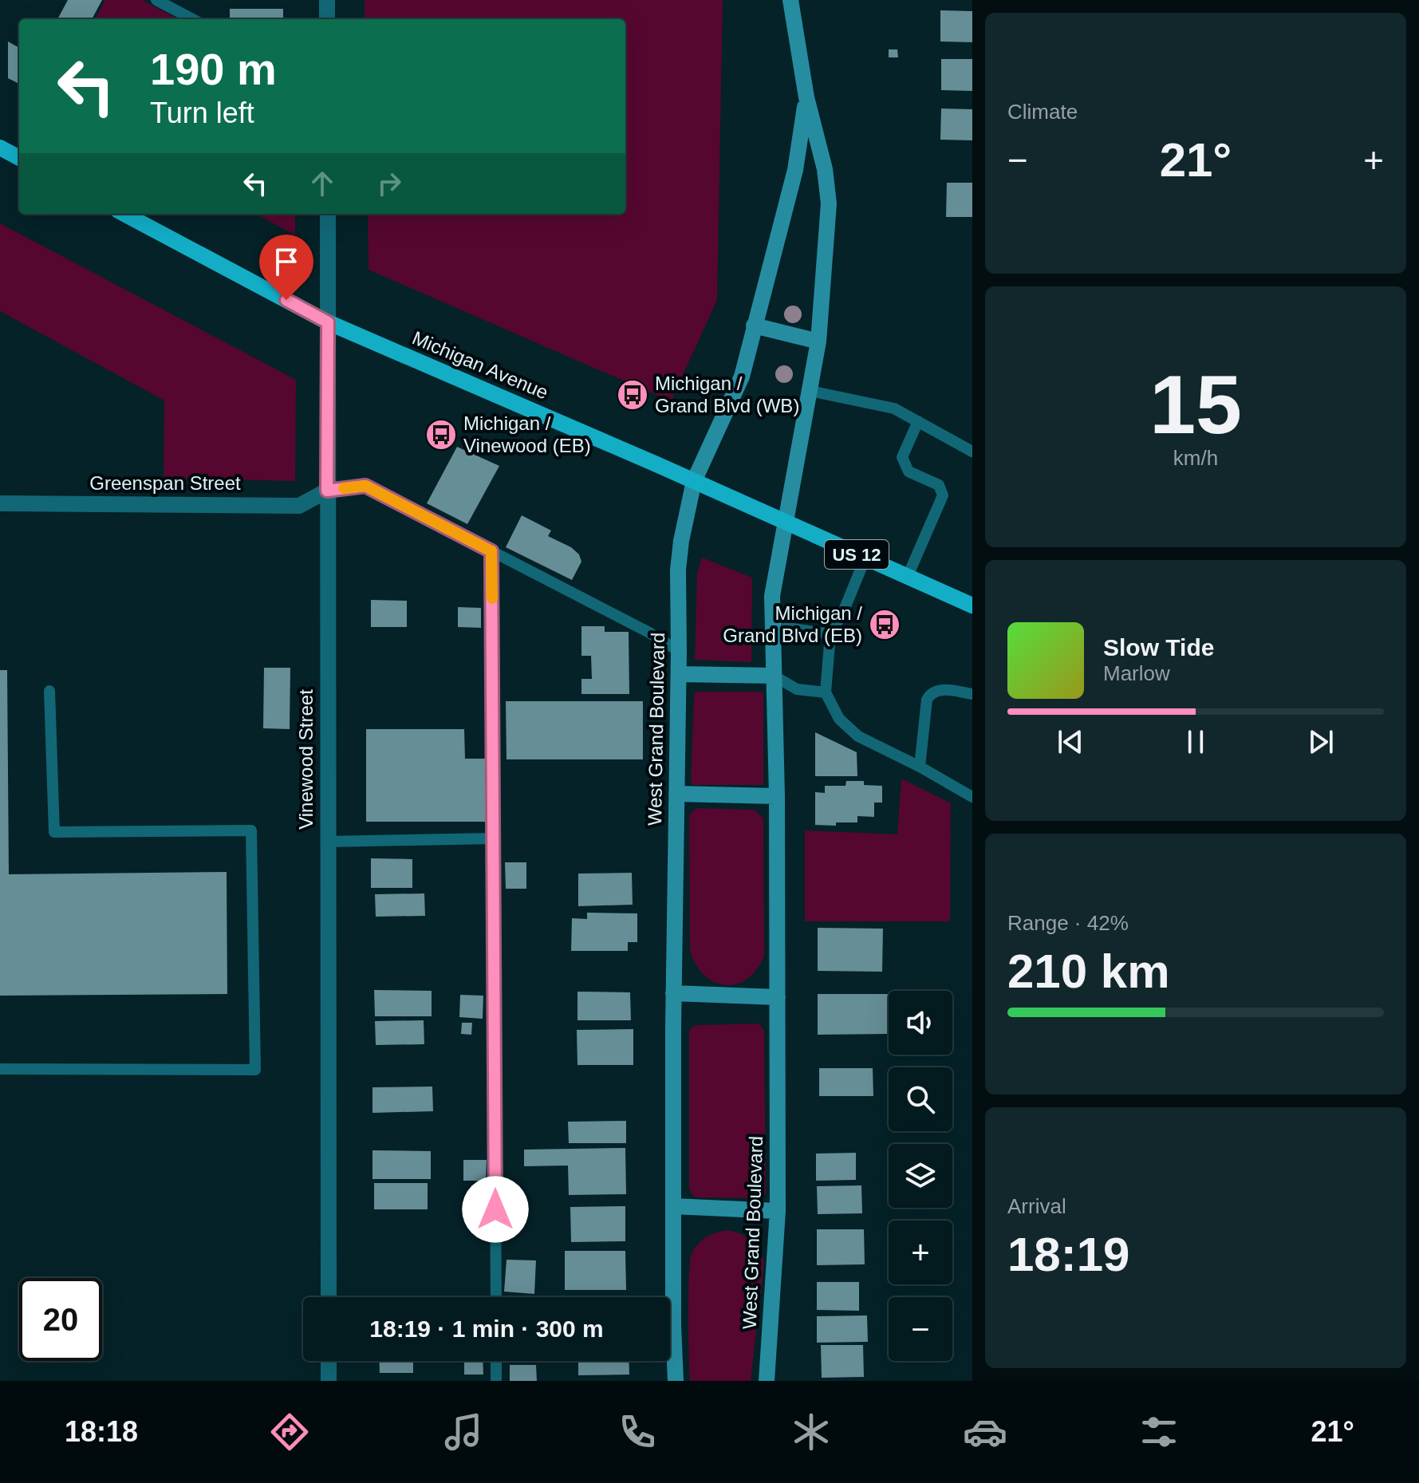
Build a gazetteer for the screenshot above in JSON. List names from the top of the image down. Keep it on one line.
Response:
{"streets":{"main road":["Michigan Avenue","US 12"],"street":["Greenspan Street","West Grand Boulevard","Vinewood Street"]},"crossings":[["Michigan Avenue","West Grand Boulevard"],["Michigan Avenue","Vinewood Street"],["Greenspan Street","Vinewood Street"]],"places":{"bus stop":["Michigan / Grand Blvd (WB)","Michigan / Vinewood (EB)","Michigan / Grand Blvd (EB)"]},"page":{"tile":["Climate",["15","km/h"],["Range · 42%","210 km"],["Arrival","18:19"]],"turn":["190 m","Turn left"],"heat":["−","21°","+"],"song":["Slow Tide","Marlow"],"map_buttons":["+","−"],"limit":"20","trip":"18:19 · 1 min · 300 m","tabs":["18:18","21°"]}}
